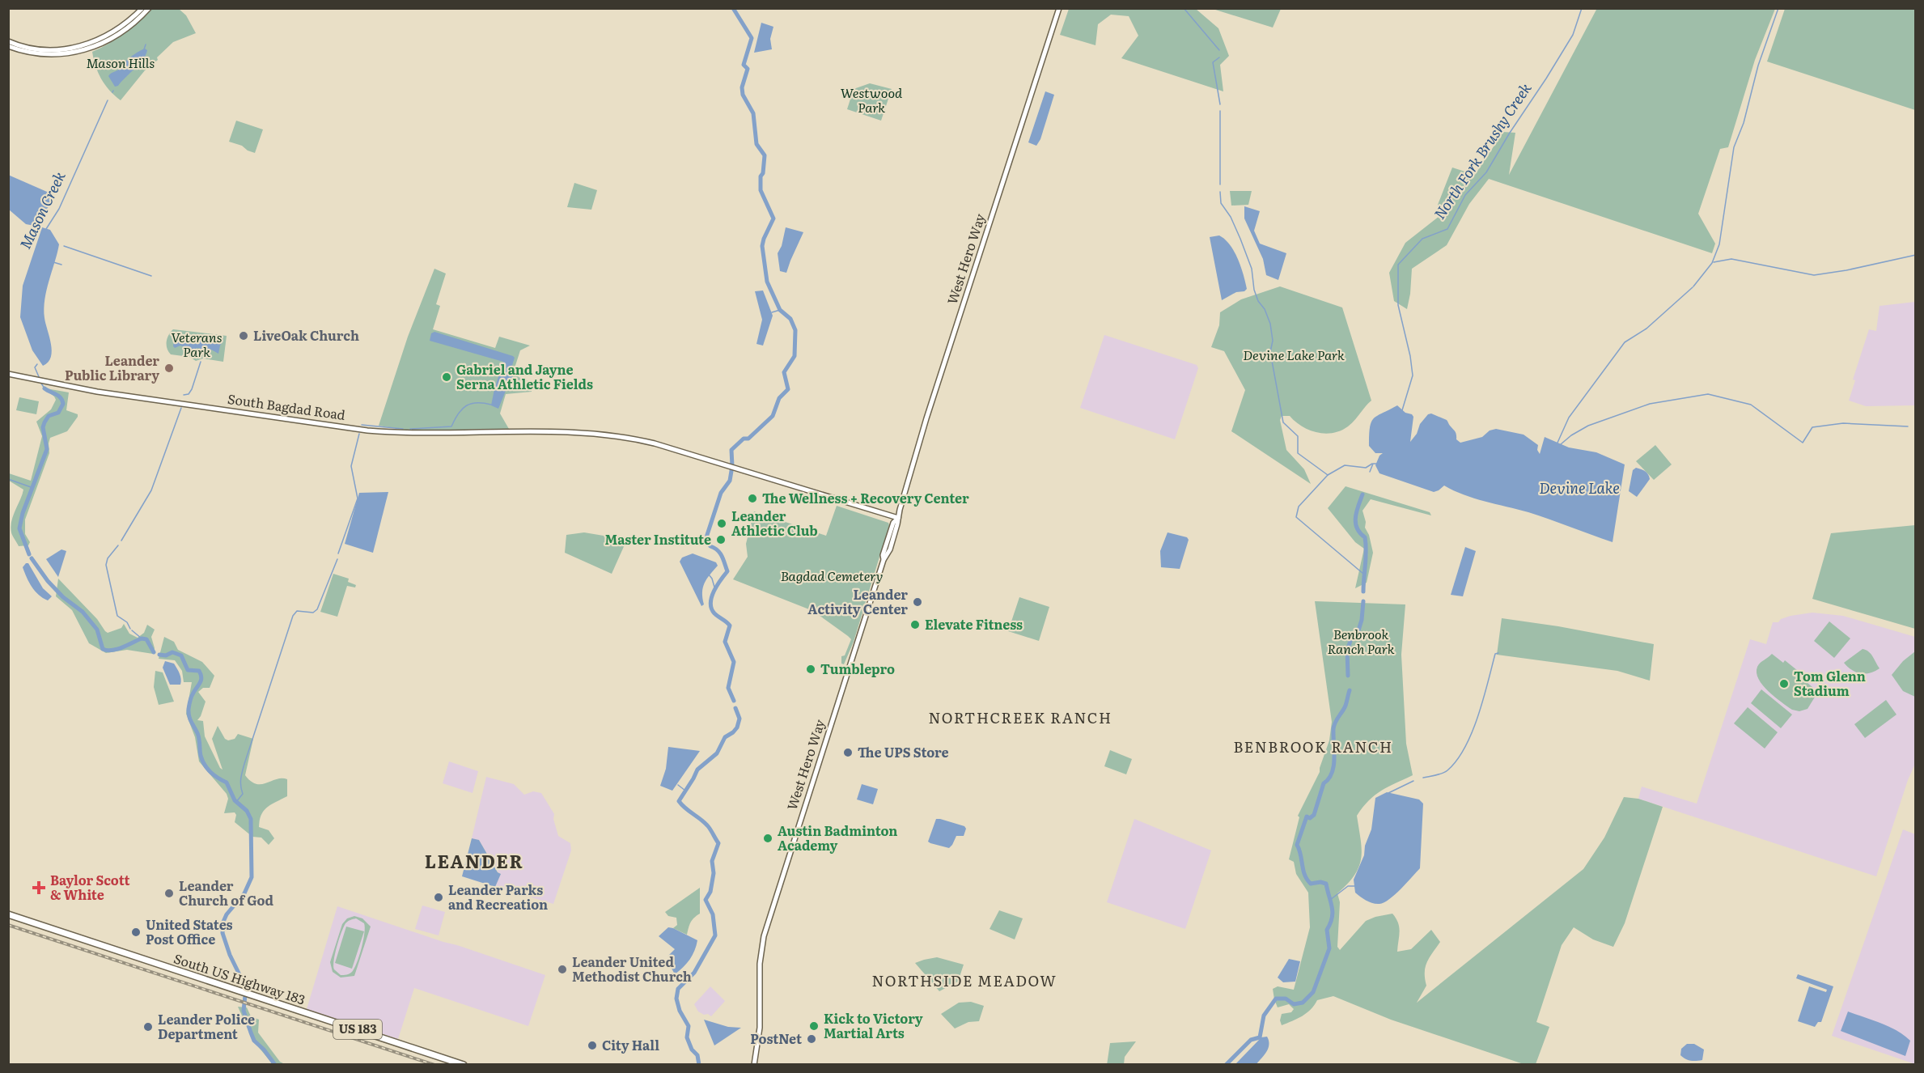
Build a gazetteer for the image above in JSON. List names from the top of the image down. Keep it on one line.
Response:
{"streets":{"main road":["West Hero Way","South Bagdad Road","South US Highway 183","US 183"]},"crossings":[["West Hero Way","South Bagdad Road"]],"districts":["NORTHCREEK RANCH","BENBROOK RANCH","LEANDER","NORTHSIDE MEADOW"],"water":["North Fork Brushy Creek","Mason Creek","Devine Lake"],"parks":["Mason Hills","Westwood Park","Veterans Park","Devine Lake Park","Bagdad Cemetery","Benbrook Ranch Park"],"places":{"other":["LiveOak Church","Leander Public Library","Gabriel and Jayne Serna Athletic Fields","The Wellness + Recovery Center","Leander Athletic Club","Master Institute","Leander Activity Center","Elevate Fitness","Tumblepro","Tom Glenn Stadium","The UPS Store","Austin Badminton Academy","Leander Church of God","Leander Parks and Recreation","United States Post Office","Leander United Methodist Church","Kick to Victory Martial Arts","Leander Police Department","PostNet","City Hall"],"health":["Baylor Scott & White"]}}
